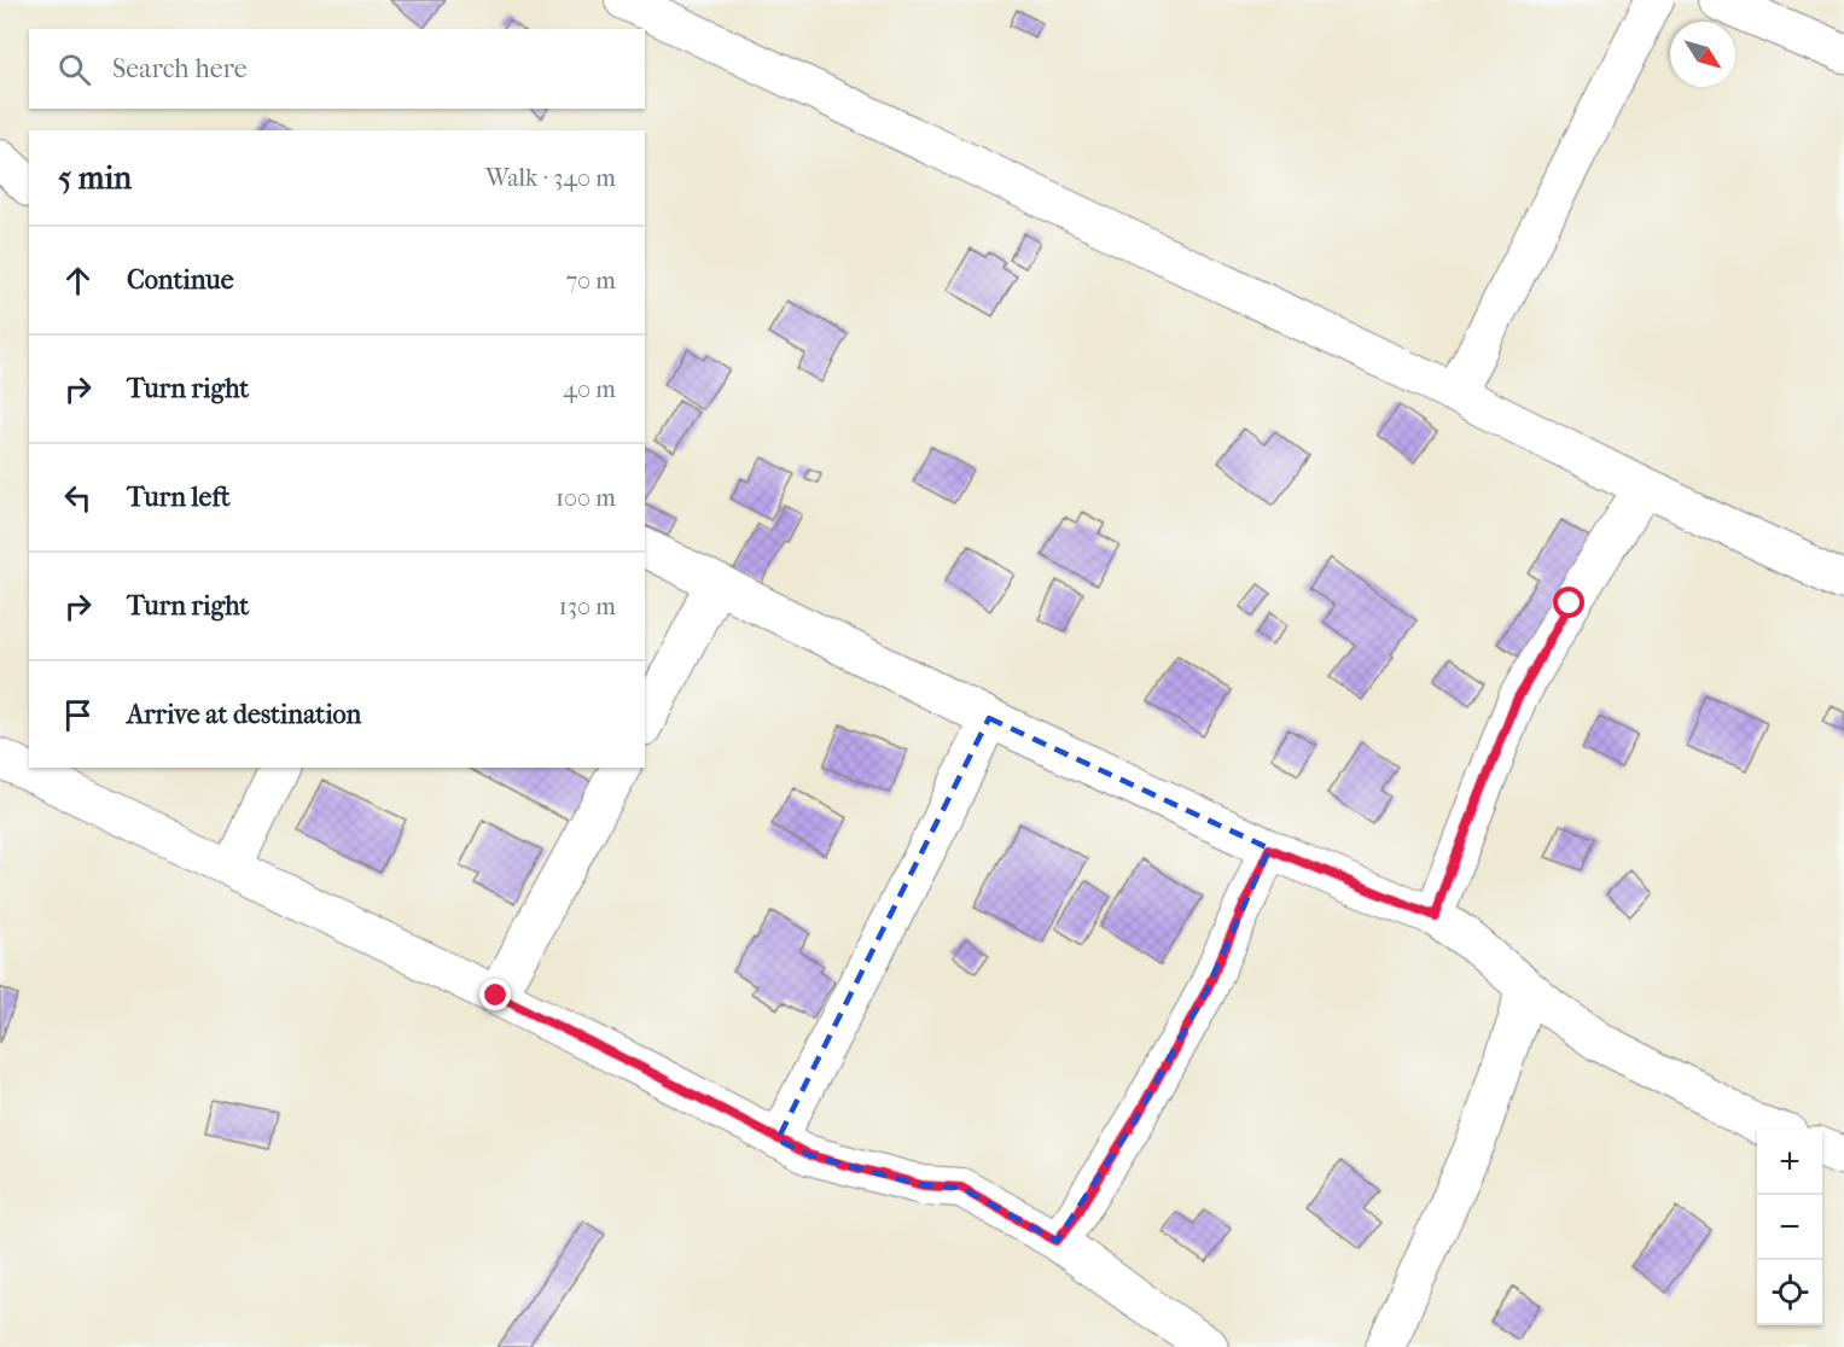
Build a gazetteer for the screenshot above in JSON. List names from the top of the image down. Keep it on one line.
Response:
{"north":"bottom right","page":{"search":"Search here","heading":["5 min","Walk · 340 m"],"list":[["Continue","70 m"],["Turn right","40 m"],["Turn left","100 m"],["Turn right","130 m"],"Arrive at destination"],"map_buttons":["+","−"]}}
